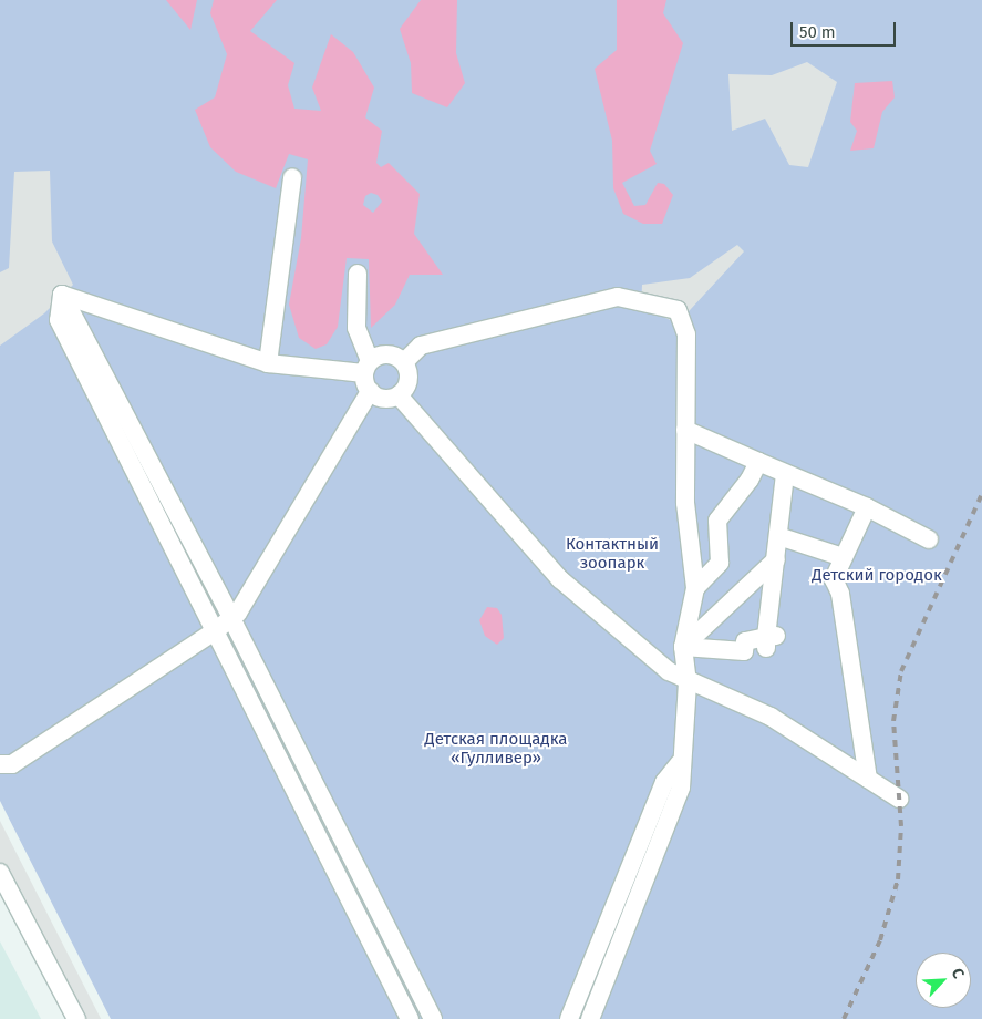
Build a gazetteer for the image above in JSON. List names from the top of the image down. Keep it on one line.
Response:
{"parks":["Контактный зоопарк","Детский городок","Детская площадка «Гулливер»"],"scale_bar":"50 m","north":"top right"}
